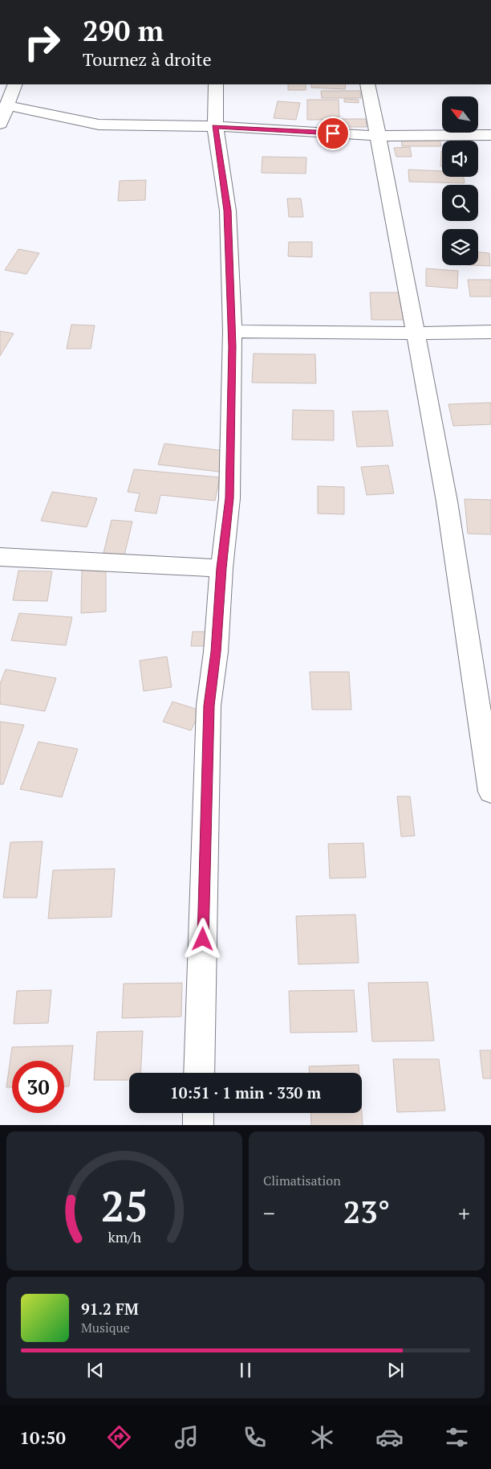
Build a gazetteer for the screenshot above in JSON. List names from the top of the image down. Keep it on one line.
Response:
{"north":"top left","page":{"turn":["290 m","Tournez à droite"],"limit":"30","trip":"10:51 · 1 min · 330 m","tile":"Climatisation","heat":["−","23°","+"],"song":["91.2 FM","Musique"],"tabs":"10:50","gauge":["25","km/h"]}}
